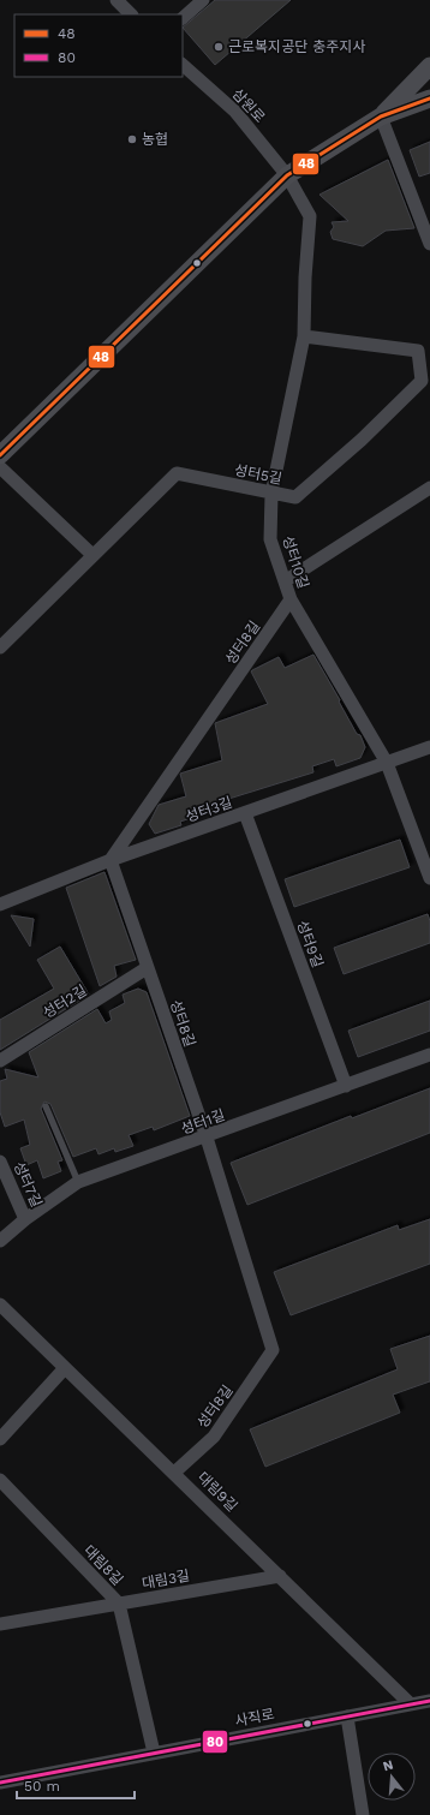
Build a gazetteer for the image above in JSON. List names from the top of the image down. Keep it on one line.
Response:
{"streets":{"street":["삼원로","성터5길","성터10길","성터8길","성터3길","성터9길","성터2길","성터1길","성터7길","대림9길","대림8길","대림3길","사직로"]},"crossings":[["삼원로","성터10길"],["성터5길","성터10길"],["성터10길","성터8길"],["성터10길","성터3길"],["성터8길","성터3길"],["성터8길","성터2길"],["성터8길","성터1길"],["성터8길","대림9길"],["성터3길","성터9길"],["성터9길","성터1길"],["성터1길","성터7길"],["대림9길","대림3길"],["대림9길","사직로"],["대림8길","대림3길"],["대림8길","사직로"]],"places":["근로복지공단 충주지사","농협"],"lines":["transit line 48","transit line 80"],"legend":["48","80"],"scale_bar":"50 m","north":"top"}
